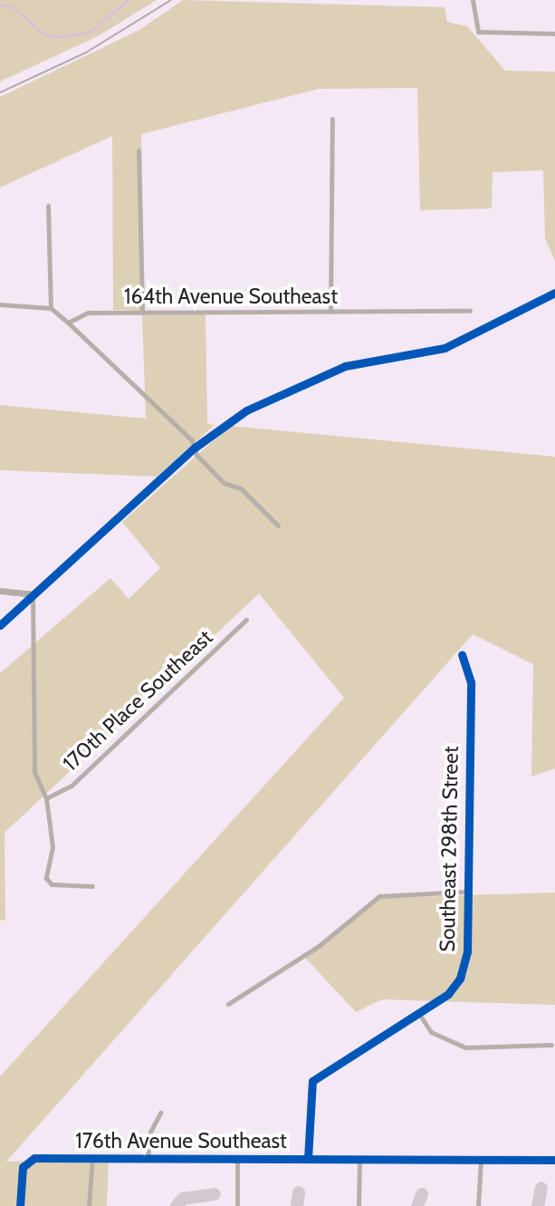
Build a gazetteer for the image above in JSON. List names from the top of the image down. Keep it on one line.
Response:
{"streets":{"street":["164th Avenue Southeast","170th Place Southeast","Southeast 298th Street","176th Avenue Southeast"]},"crossings":[["Southeast 298th Street","176th Avenue Southeast"]]}
